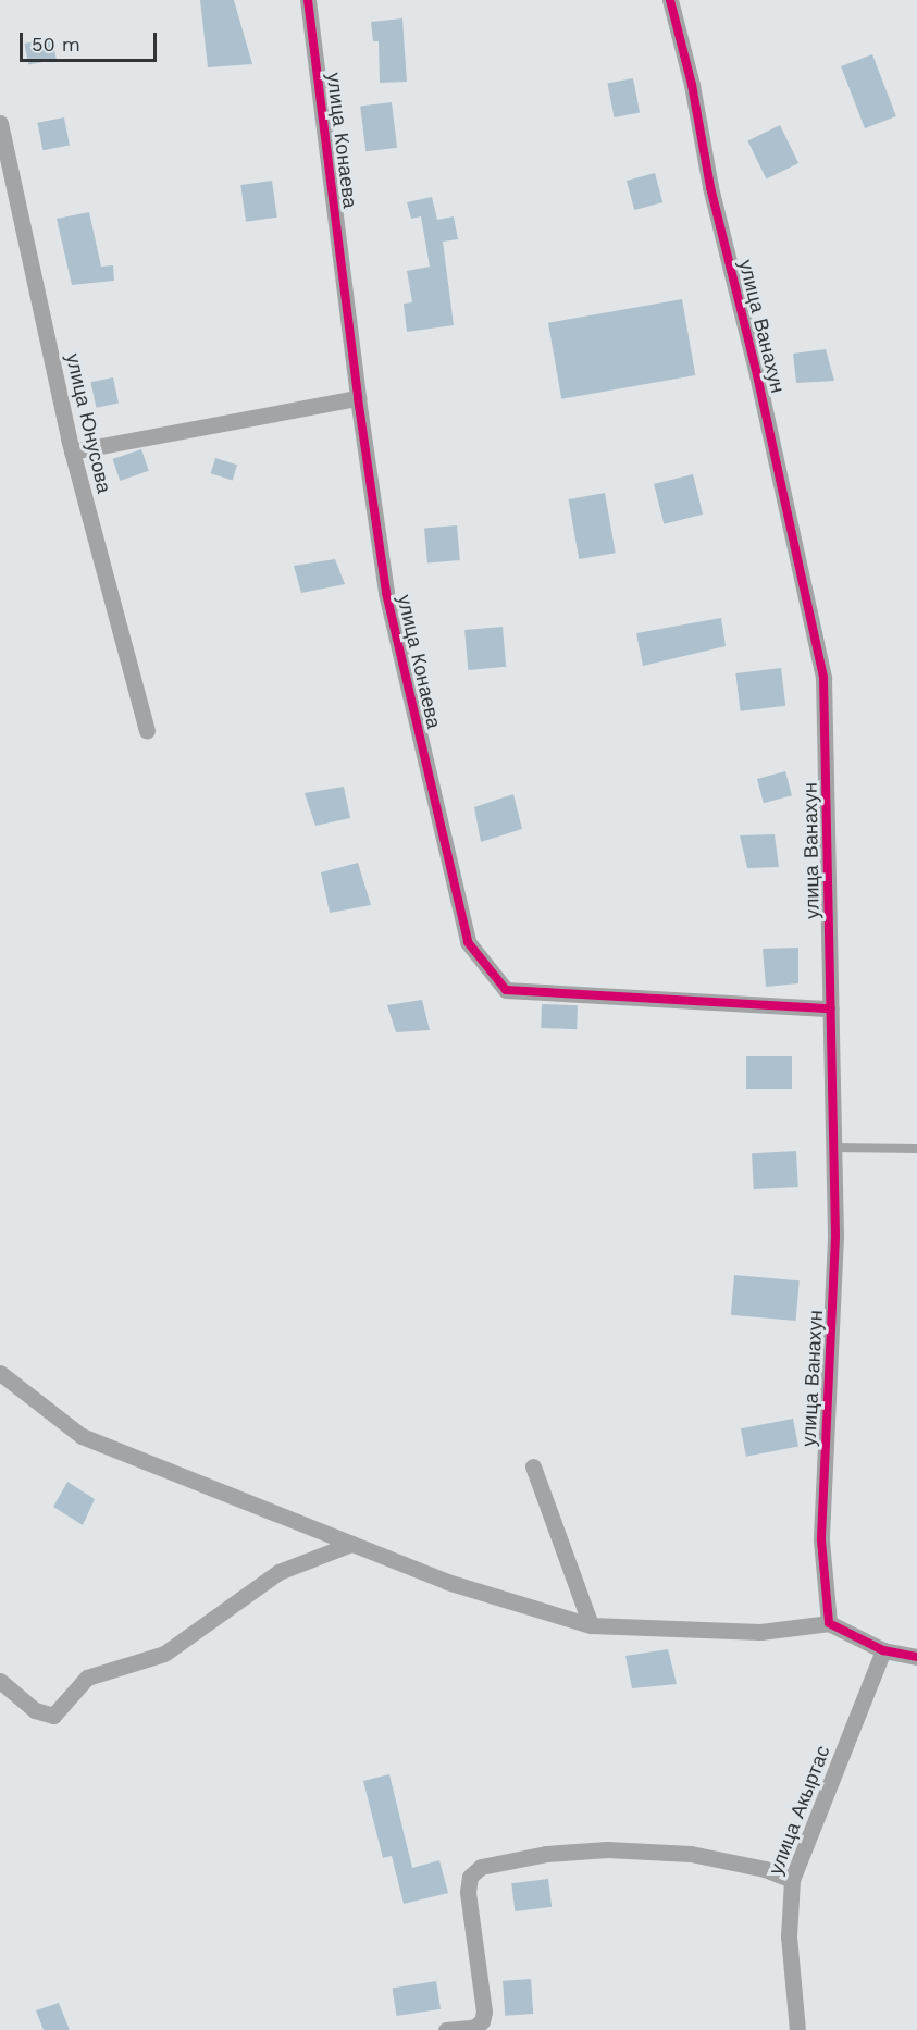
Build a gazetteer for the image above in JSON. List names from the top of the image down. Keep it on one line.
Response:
{"streets":{"street":["улица Конаева","улица Ванахун","улица Юнусова","улица Акыртас"]},"crossings":[["улица Конаева","улица Ванахун"]],"scale_bar":"50 m"}
